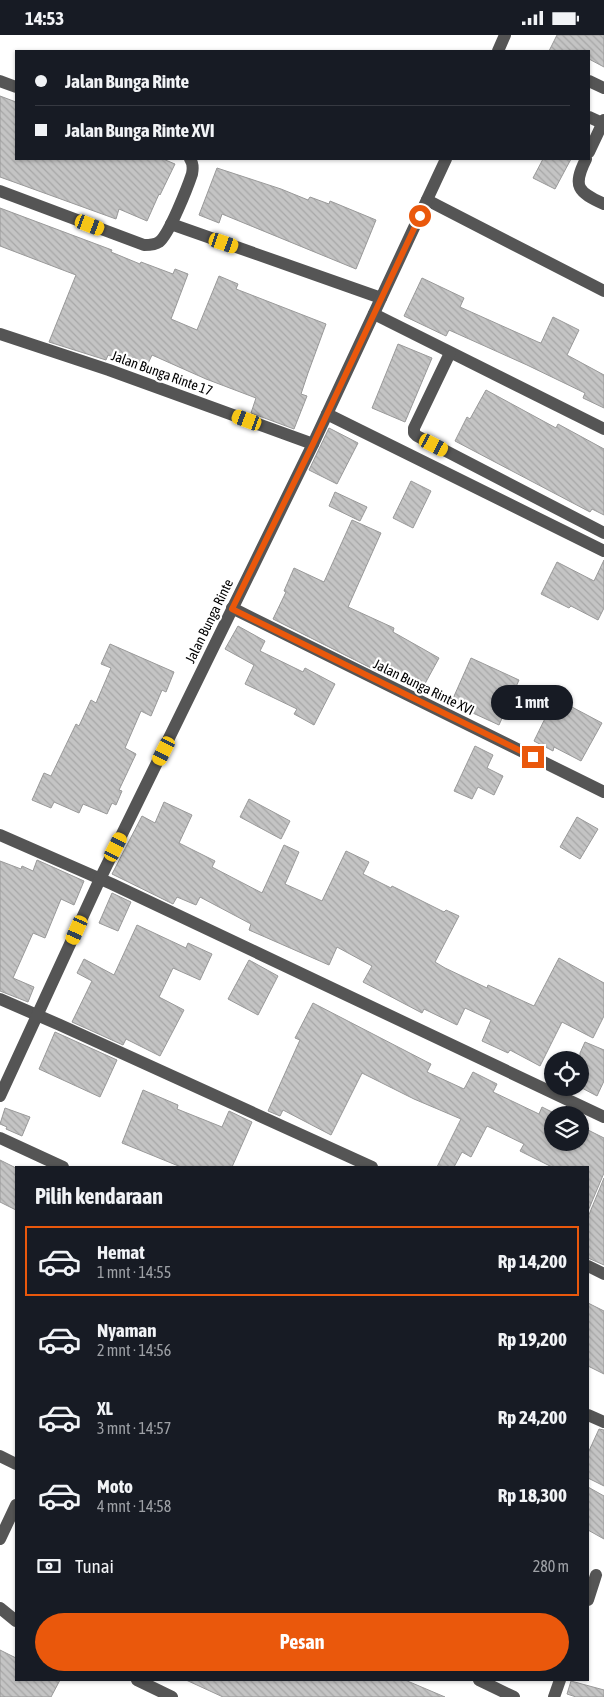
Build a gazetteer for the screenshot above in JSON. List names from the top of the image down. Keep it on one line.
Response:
{"streets":{"street":["Jalan Bunga Rinte 17","Jalan Bunga Rinte","Jalan Bunga Rinte XVI"]},"crossings":[["Jalan Bunga Rinte 17","Jalan Bunga Rinte"],["Jalan Bunga Rinte","Jalan Bunga Rinte XVI"]],"page":{"status":"14:53","banner":["Jalan Bunga Rinte","Jalan Bunga Rinte XVI"],"bubble":"1 mnt","heading":"Pilih kendaraan","list":[{"name":"Hemat","note":"1 mnt · 14:55","value":"Rp 14,200"},{"name":"Nyaman","note":"2 mnt · 14:56","value":"Rp 19,200"},{"name":"XL","note":"3 mnt · 14:57","value":"Rp 24,200"},{"name":"Moto","note":"4 mnt · 14:58","value":"Rp 18,300"}],"pay":["Tunai","280 m"],"buttons":"Pesan"}}
